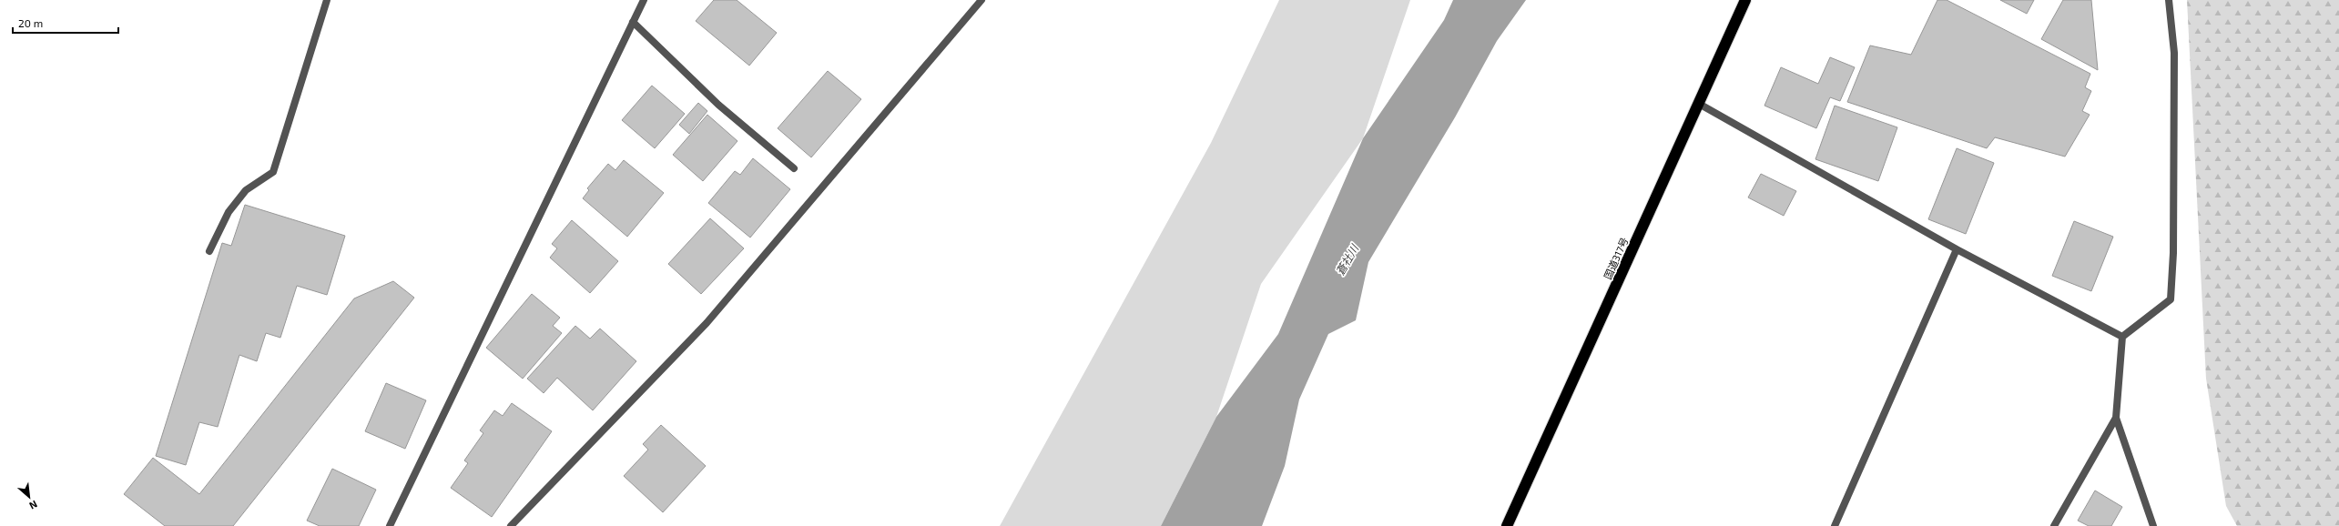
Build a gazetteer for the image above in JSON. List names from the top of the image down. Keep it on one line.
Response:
{"streets":{"highway":["国道317号"]},"water":["蒼社川"],"scale_bar":"20 m","north":"bottom right"}
